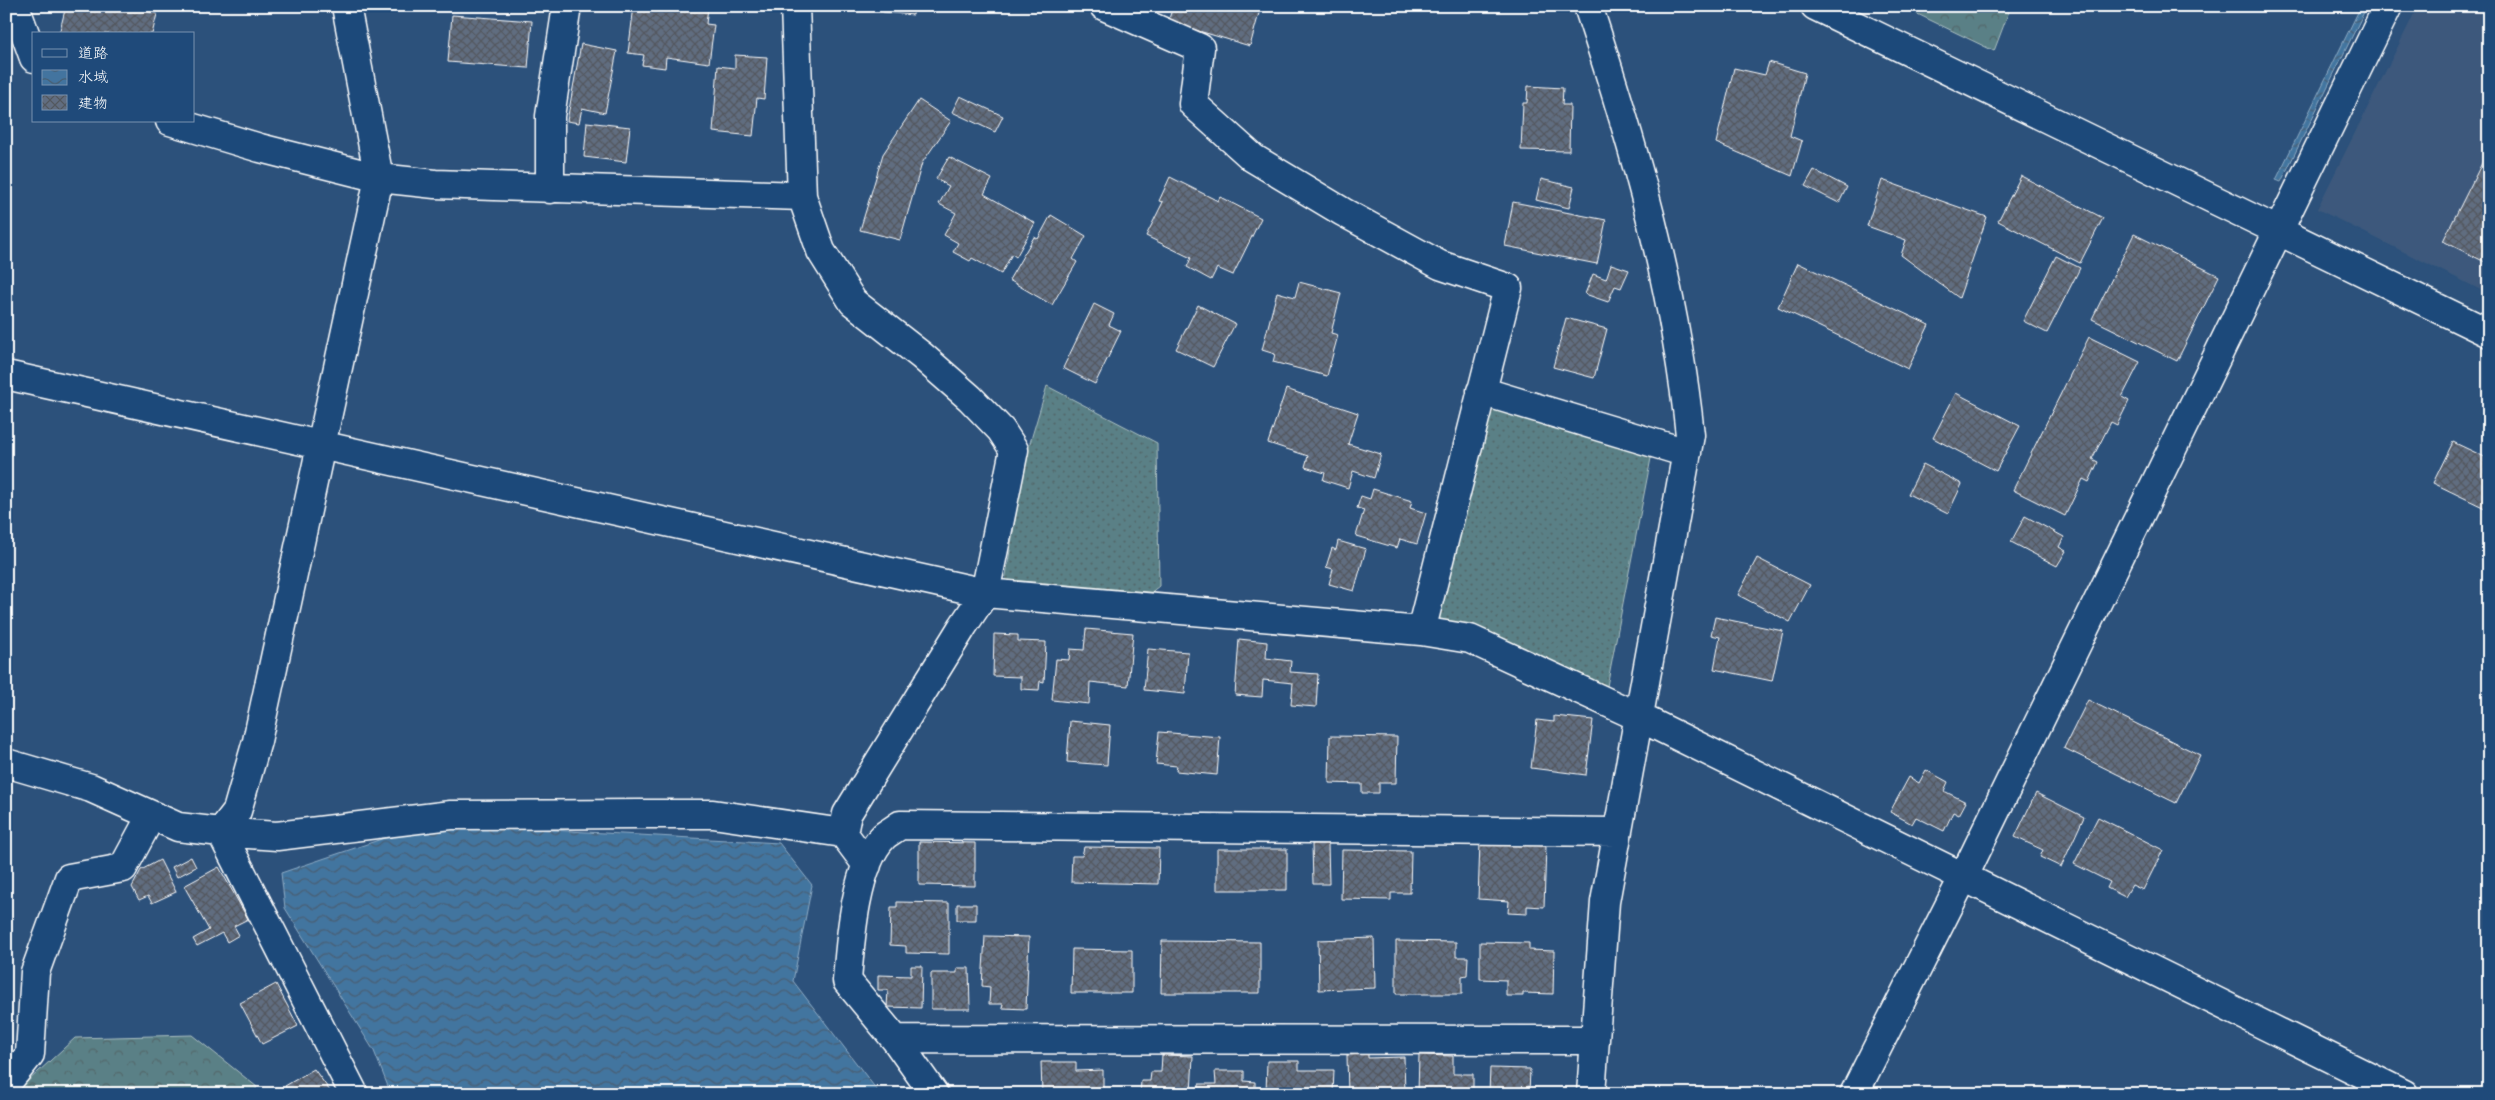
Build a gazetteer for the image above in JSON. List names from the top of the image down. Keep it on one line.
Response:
{"legend":["道路","水域","建物"]}
